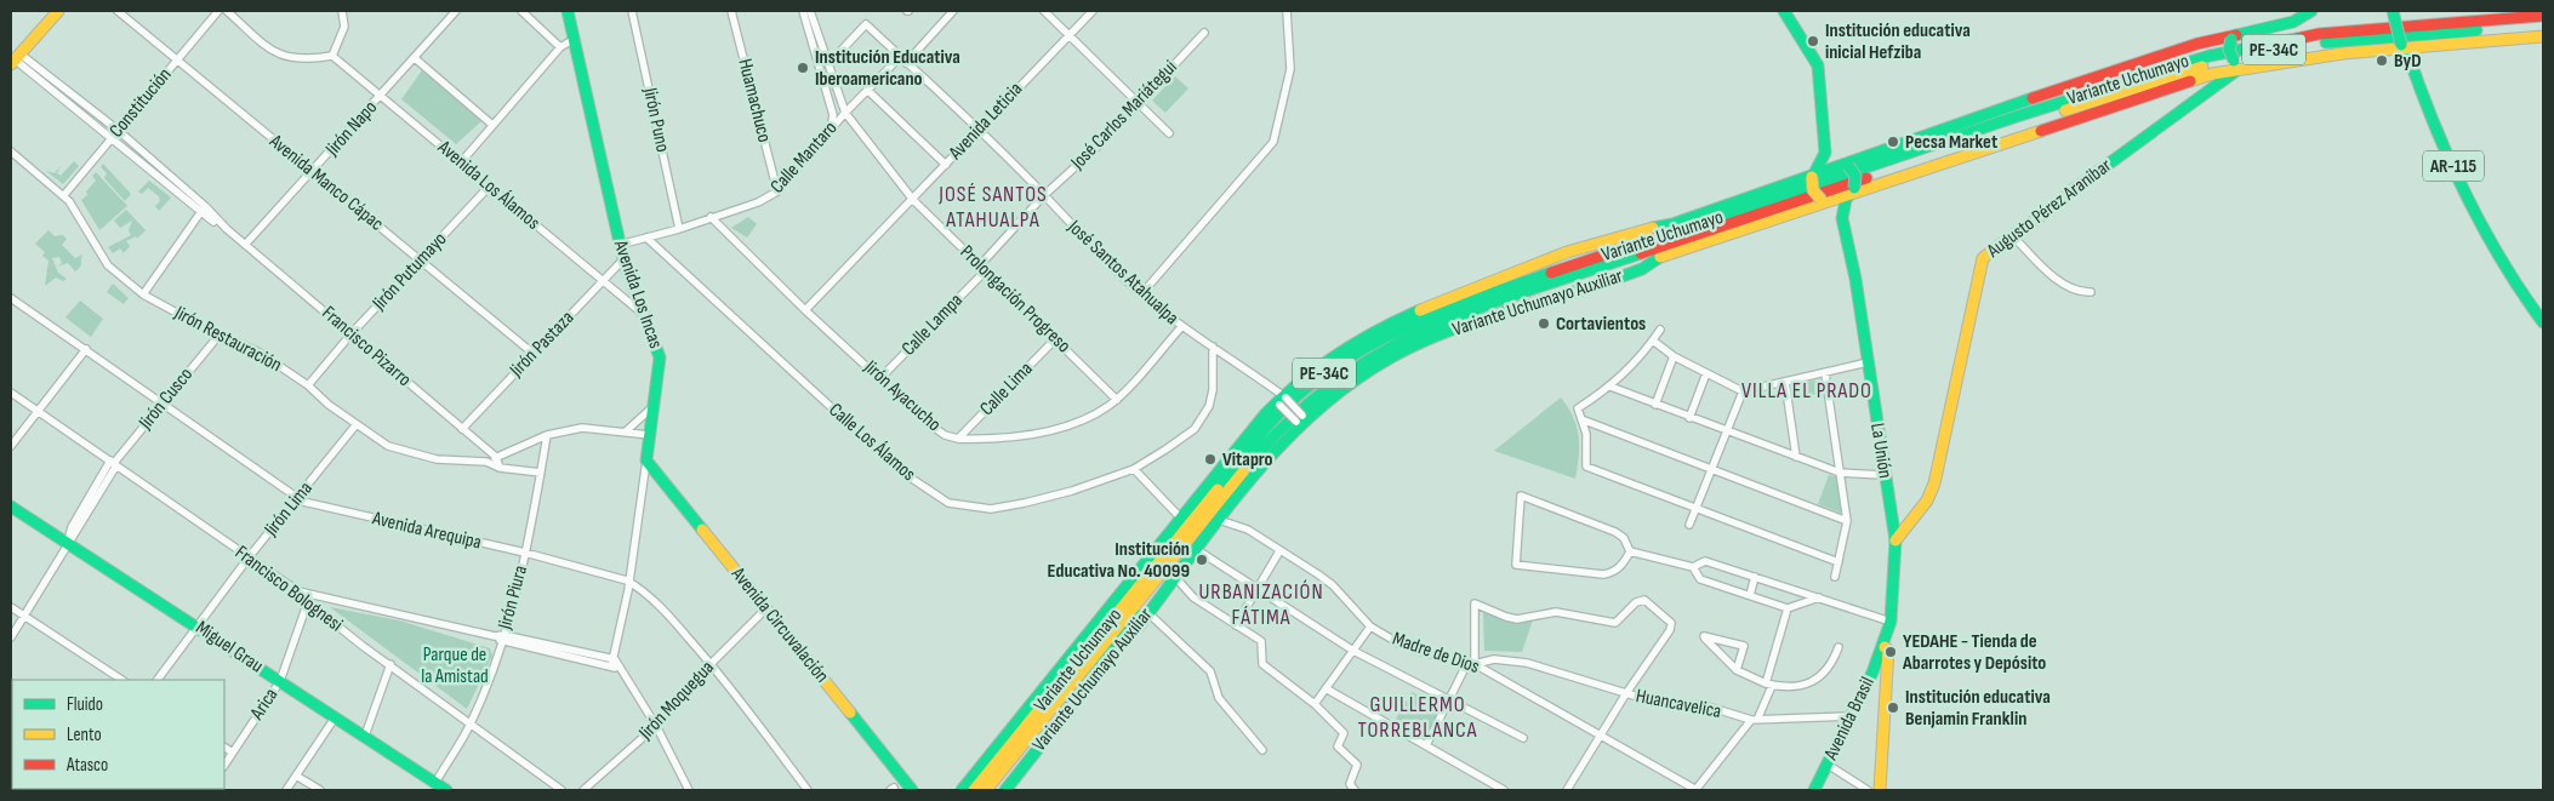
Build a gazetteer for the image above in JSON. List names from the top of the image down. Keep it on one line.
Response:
{"streets":{"main road":["PE-34C","Variante Uchumayo","AR-115","Augusto Pérez Aranibar","Avenida Los Incas","Variante Uchumayo Auxiliar","La Unión","Avenida Circuvalación","Miguel Grau","Avenida Brasil"],"street":["Huamachuco","Constitución","José Carlos Mariátegui","Jirón Puno","Avenida Leticia","Jirón Napo","Calle Mantaro","Avenida Manco Cápac","Avenida Los Álamos","Jirón Putumayo","José Santos Atahualpa","Prolongación Progreso","Calle Lampa","Jirón Restauración","Jirón Pastaza","Francisco Pizarro","Calle Lima","Jirón Ayacucho","Jirón Cusco","Calle Los Álamos","Jirón Lima","Avenida Arequipa","Francisco Bolognesi","Jirón Piura","Madre de Dios","Jirón Moquegua","Arica","Huancavelica"]},"crossings":[["Variante Uchumayo","José Santos Atahualpa"],["Variante Uchumayo","Variante Uchumayo Auxiliar"],["Huamachuco","Calle Mantaro"],["Constitución","Avenida Manco Cápac"],["Constitución","Jirón Restauración"],["Constitución","Francisco Pizarro"],["José Carlos Mariátegui","José Santos Atahualpa"],["José Carlos Mariátegui","Calle Lampa"],["Jirón Puno","Calle Mantaro"],["Avenida Leticia","José Santos Atahualpa"],["Avenida Leticia","Prolongación Progreso"],["Avenida Leticia","Jirón Ayacucho"],["Jirón Napo","Avenida Manco Cápac"],["Jirón Napo","Avenida Los Álamos"],["Jirón Napo","Francisco Pizarro"],["Calle Mantaro","José Santos Atahualpa"],["Calle Mantaro","Avenida Los Incas"],["Calle Mantaro","Prolongación Progreso"],["Calle Mantaro","Jirón Ayacucho"],["Calle Mantaro","Calle Los Álamos"],["Avenida Manco Cápac","Jirón Putumayo"],["Avenida Manco Cápac","Jirón Pastaza"],["Avenida Los Álamos","Jirón Putumayo"],["Avenida Los Álamos","Avenida Los Incas"],["Avenida Los Álamos","Jirón Pastaza"],["Augusto Pérez Aranibar","Variante Uchumayo Auxiliar"],["Augusto Pérez Aranibar","La Unión"],["Jirón Putumayo","Jirón Restauración"],["Jirón Putumayo","Francisco Pizarro"],["José Santos Atahualpa","Prolongación Progreso"],["José Santos Atahualpa","Variante Uchumayo Auxiliar"],["José Santos Atahualpa","Calle Lampa"],["José Santos Atahualpa","Jirón Ayacucho"],["José Santos Atahualpa","Calle Los Álamos"],["Avenida Los Incas","Jirón Restauración"],["Avenida Los Incas","Jirón Pastaza"],["Avenida Los Incas","Avenida Arequipa"],["Avenida Los Incas","Avenida Circuvalación"],["Prolongación Progreso","Calle Lampa"],["Prolongación Progreso","Calle Lima"],["Prolongación Progreso","Jirón Ayacucho"],["Variante Uchumayo Auxiliar","La Unión"],["Variante Uchumayo Auxiliar","Madre de Dios"],["Calle Lampa","Jirón Ayacucho"],["Jirón Restauración","Francisco Pizarro"],["Jirón Restauración","Jirón Cusco"],["Jirón Restauración","Jirón Lima"],["Jirón Restauración","Jirón Piura"],["Jirón Pastaza","Francisco Pizarro"],["Calle Lima","Jirón Ayacucho"],["Jirón Cusco","Avenida Arequipa"],["Jirón Cusco","Francisco Bolognesi"],["Jirón Cusco","Miguel Grau"],["La Unión","Avenida Brasil"],["Jirón Lima","Avenida Arequipa"],["Jirón Lima","Francisco Bolognesi"],["Jirón Lima","Miguel Grau"],["Avenida Arequipa","Jirón Piura"],["Avenida Arequipa","Jirón Moquegua"],["Francisco Bolognesi","Jirón Piura"],["Francisco Bolognesi","Arica"],["Jirón Piura","Miguel Grau"],["Avenida Circuvalación","Jirón Moquegua"],["Miguel Grau","Arica"],["Madre de Dios","Huancavelica"],["Huancavelica","Avenida Brasil"]],"districts":["JOSÉ SANTOS ATAHUALPA","VILLA EL PRADO","URBANIZACIÓN FÁTIMA","GUILLERMO TORREBLANCA"],"parks":["Parque de la Amistad"],"places":["Institución educativa inicial Hefziba","ByD","Institución Educativa Iberoamericano","Pecsa Market","Cortavientos","Vitapro","Institución Educativa No. 40099","YEDAHE - Tienda de Abarrotes y Depósito","Institución educativa Benjamin Franklin"],"legend":["Fluido","Lento","Atasco"]}
